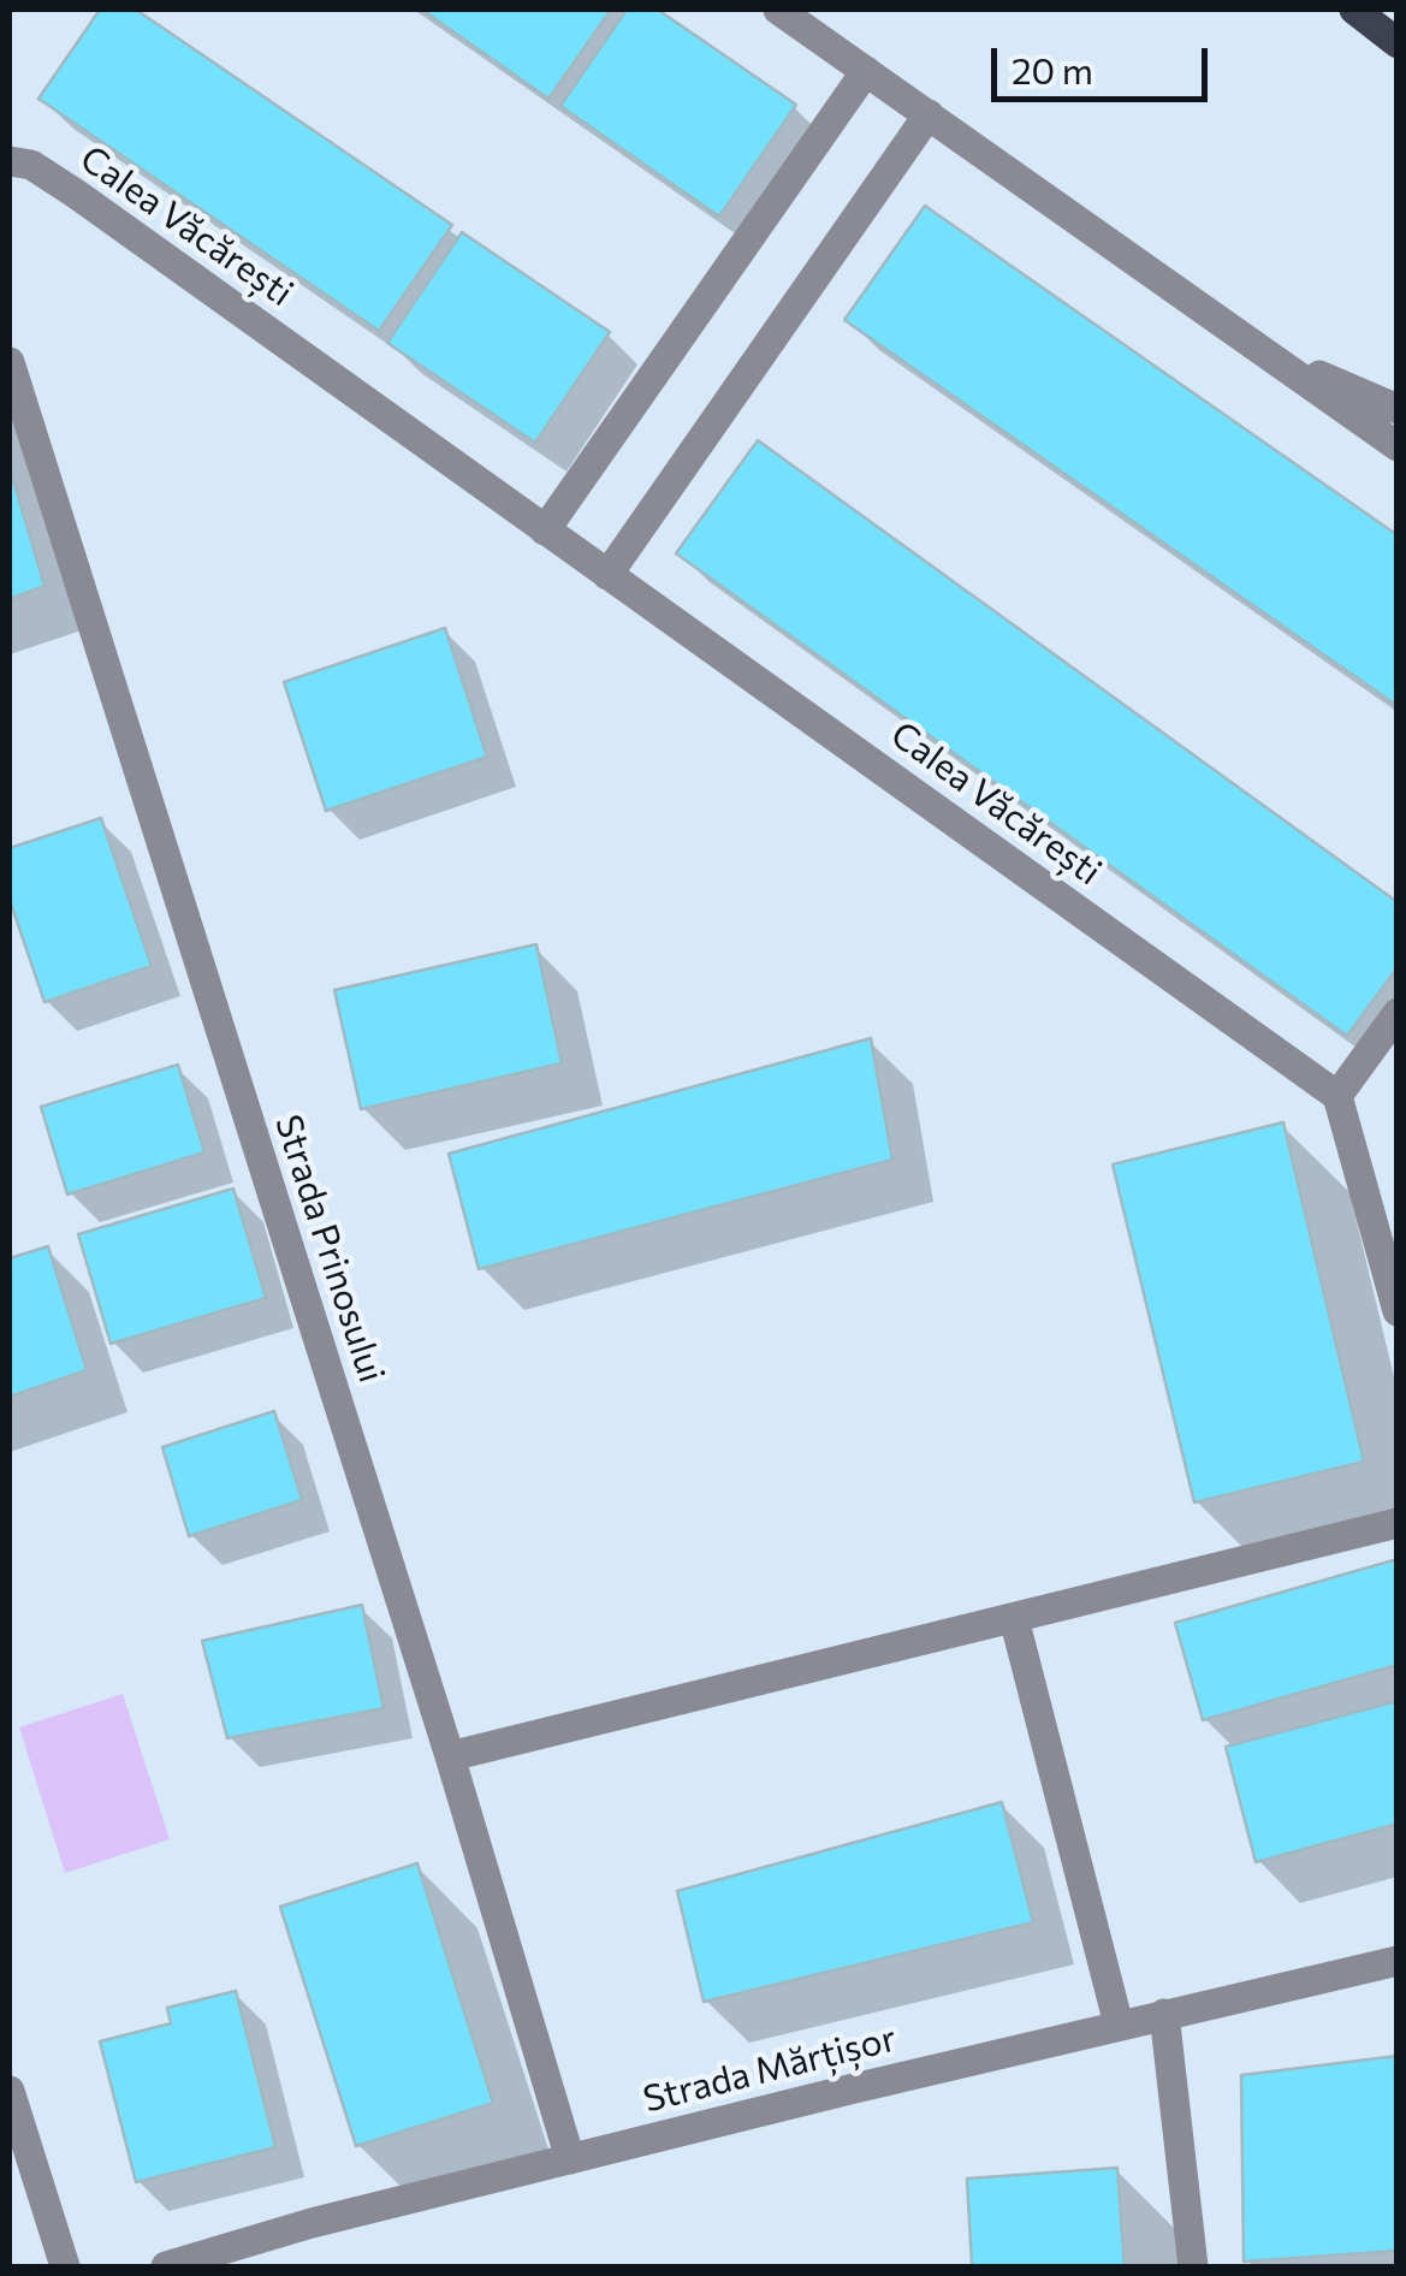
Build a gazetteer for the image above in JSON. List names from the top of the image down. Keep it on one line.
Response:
{"streets":{"street":["Calea Văcărești","Strada Prinosului","Strada Mărțișor"]},"crossings":[["Strada Prinosului","Strada Mărțișor"]],"scale_bar":"20 m"}
